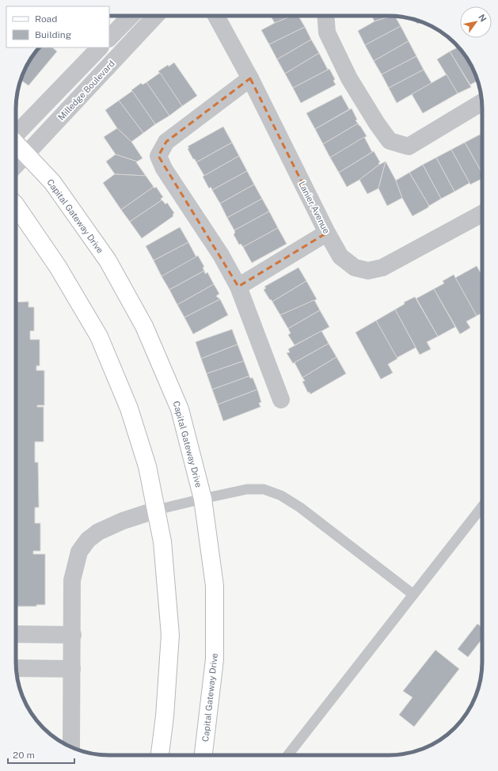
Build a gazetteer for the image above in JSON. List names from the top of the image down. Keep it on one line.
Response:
{"streets":{"street":["Milledge Boulevard","Lanier Avenue","Capital Gateway Drive"]},"crossings":[["Milledge Boulevard","Capital Gateway Drive"]],"legend":["Road","Building"],"scale_bar":"20 m","north":"top right"}
